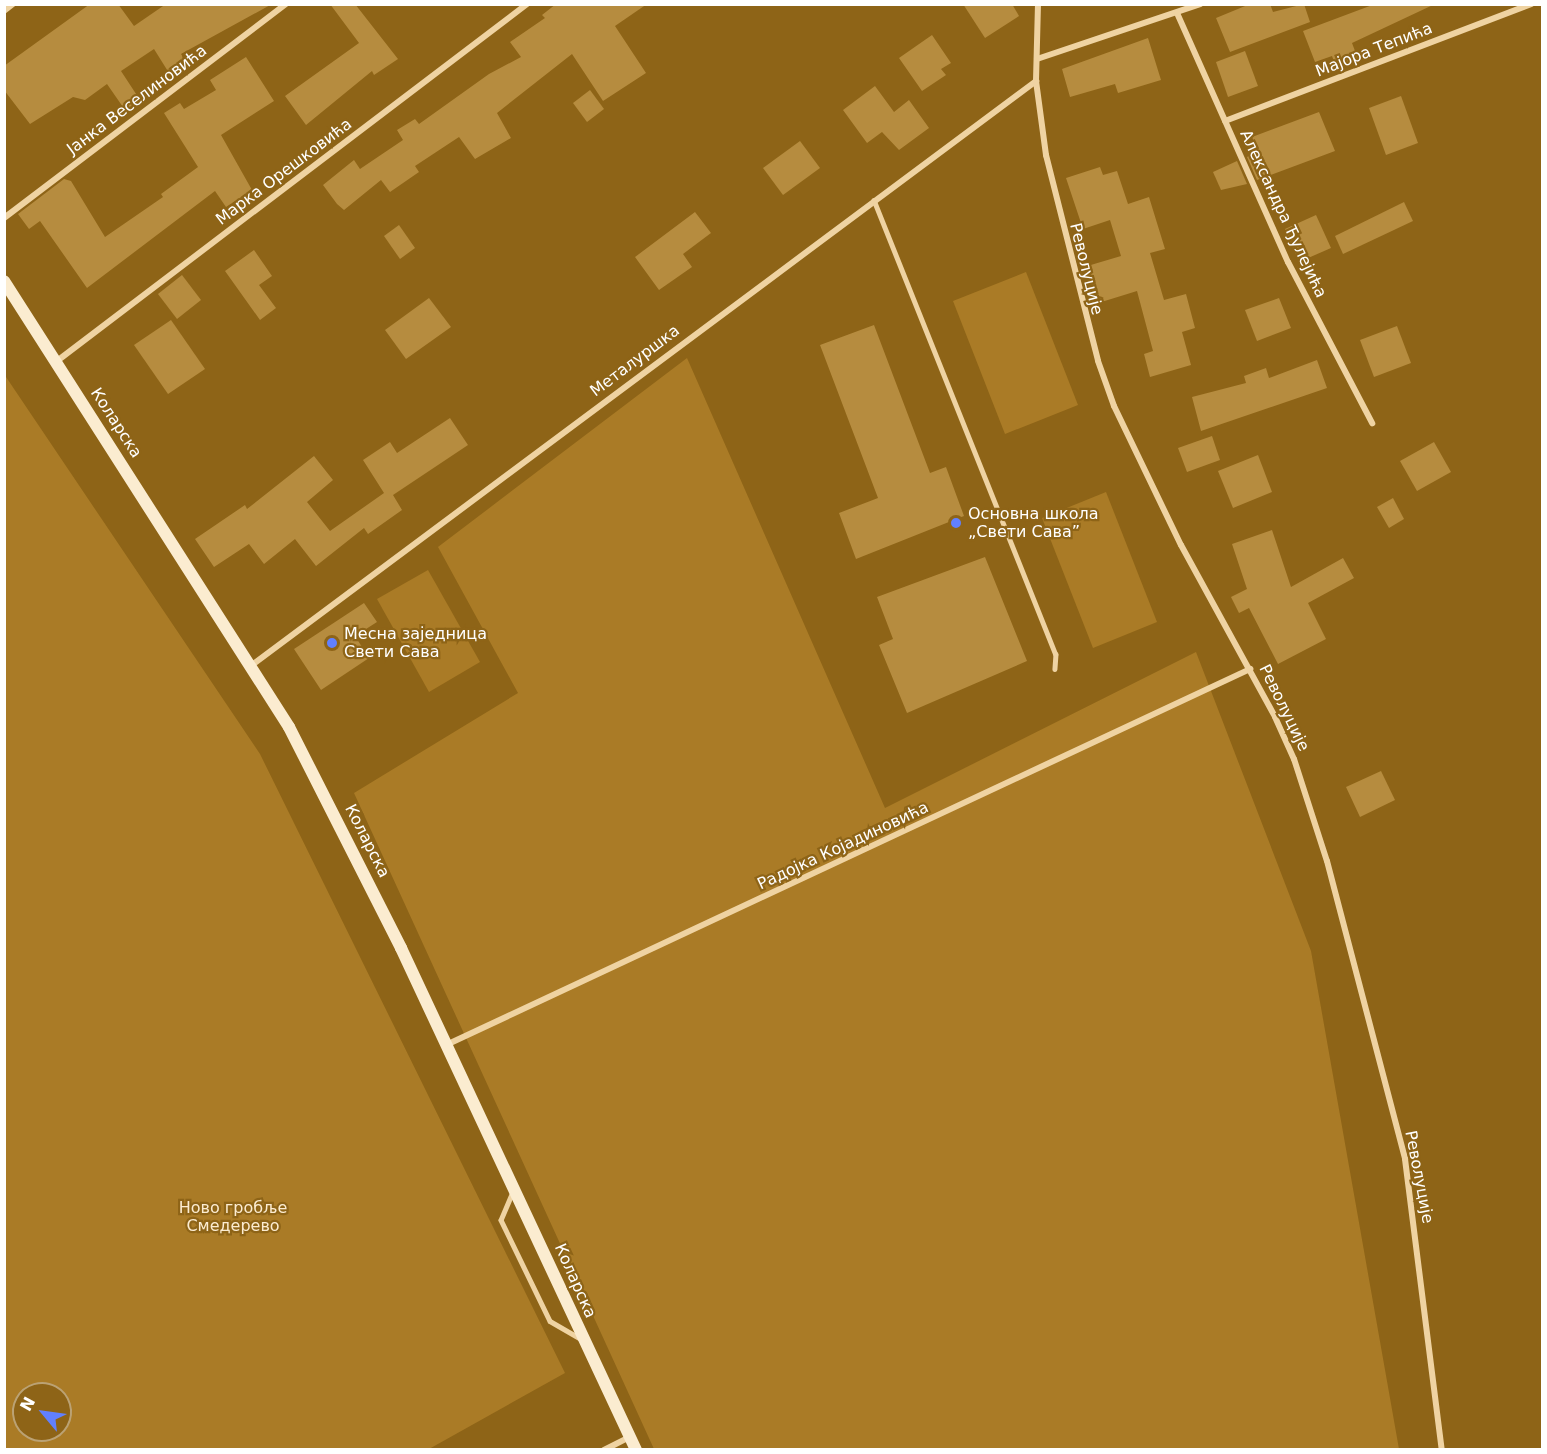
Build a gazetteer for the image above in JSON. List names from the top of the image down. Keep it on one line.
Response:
{"streets":{"main road":["Коларска"],"street":["Мајора Тепића","Јанка Веселиновића","Марка Орешковића","Александра Ђулејића","Револуције","Металуршка","Радојка Којадиновића"]},"crossings":[["Мајора Тепића","Александра Ђулејића"],["Марка Орешковића","Коларска"],["Револуције","Металуршка"],["Револуције","Радојка Којадиновића"],["Металуршка","Коларска"],["Коларска","Радојка Којадиновића"]],"parks":["Ново гробље Смедерево"],"places":["Основна школа „Свети Сава”","Месна заједница Свети Сава"],"north":"top left"}
